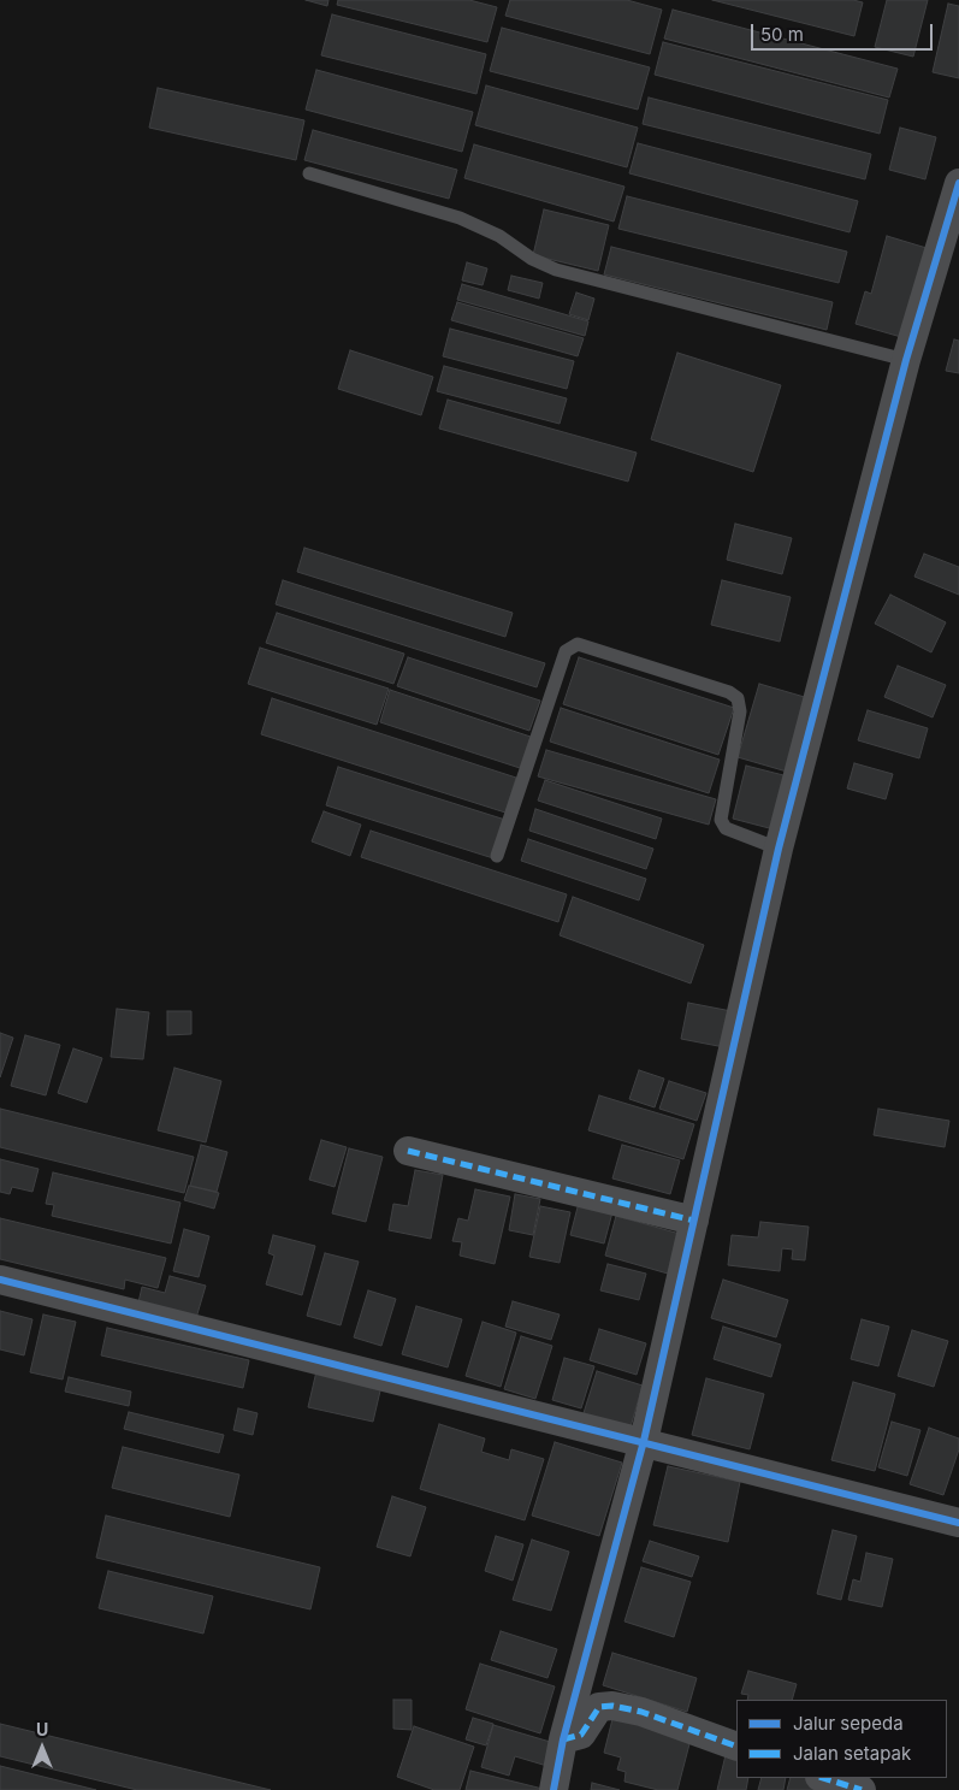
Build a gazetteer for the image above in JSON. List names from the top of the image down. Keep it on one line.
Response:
{"legend":["Jalur sepeda","Jalan setapak"],"scale_bar":"50 m","north":"top"}
